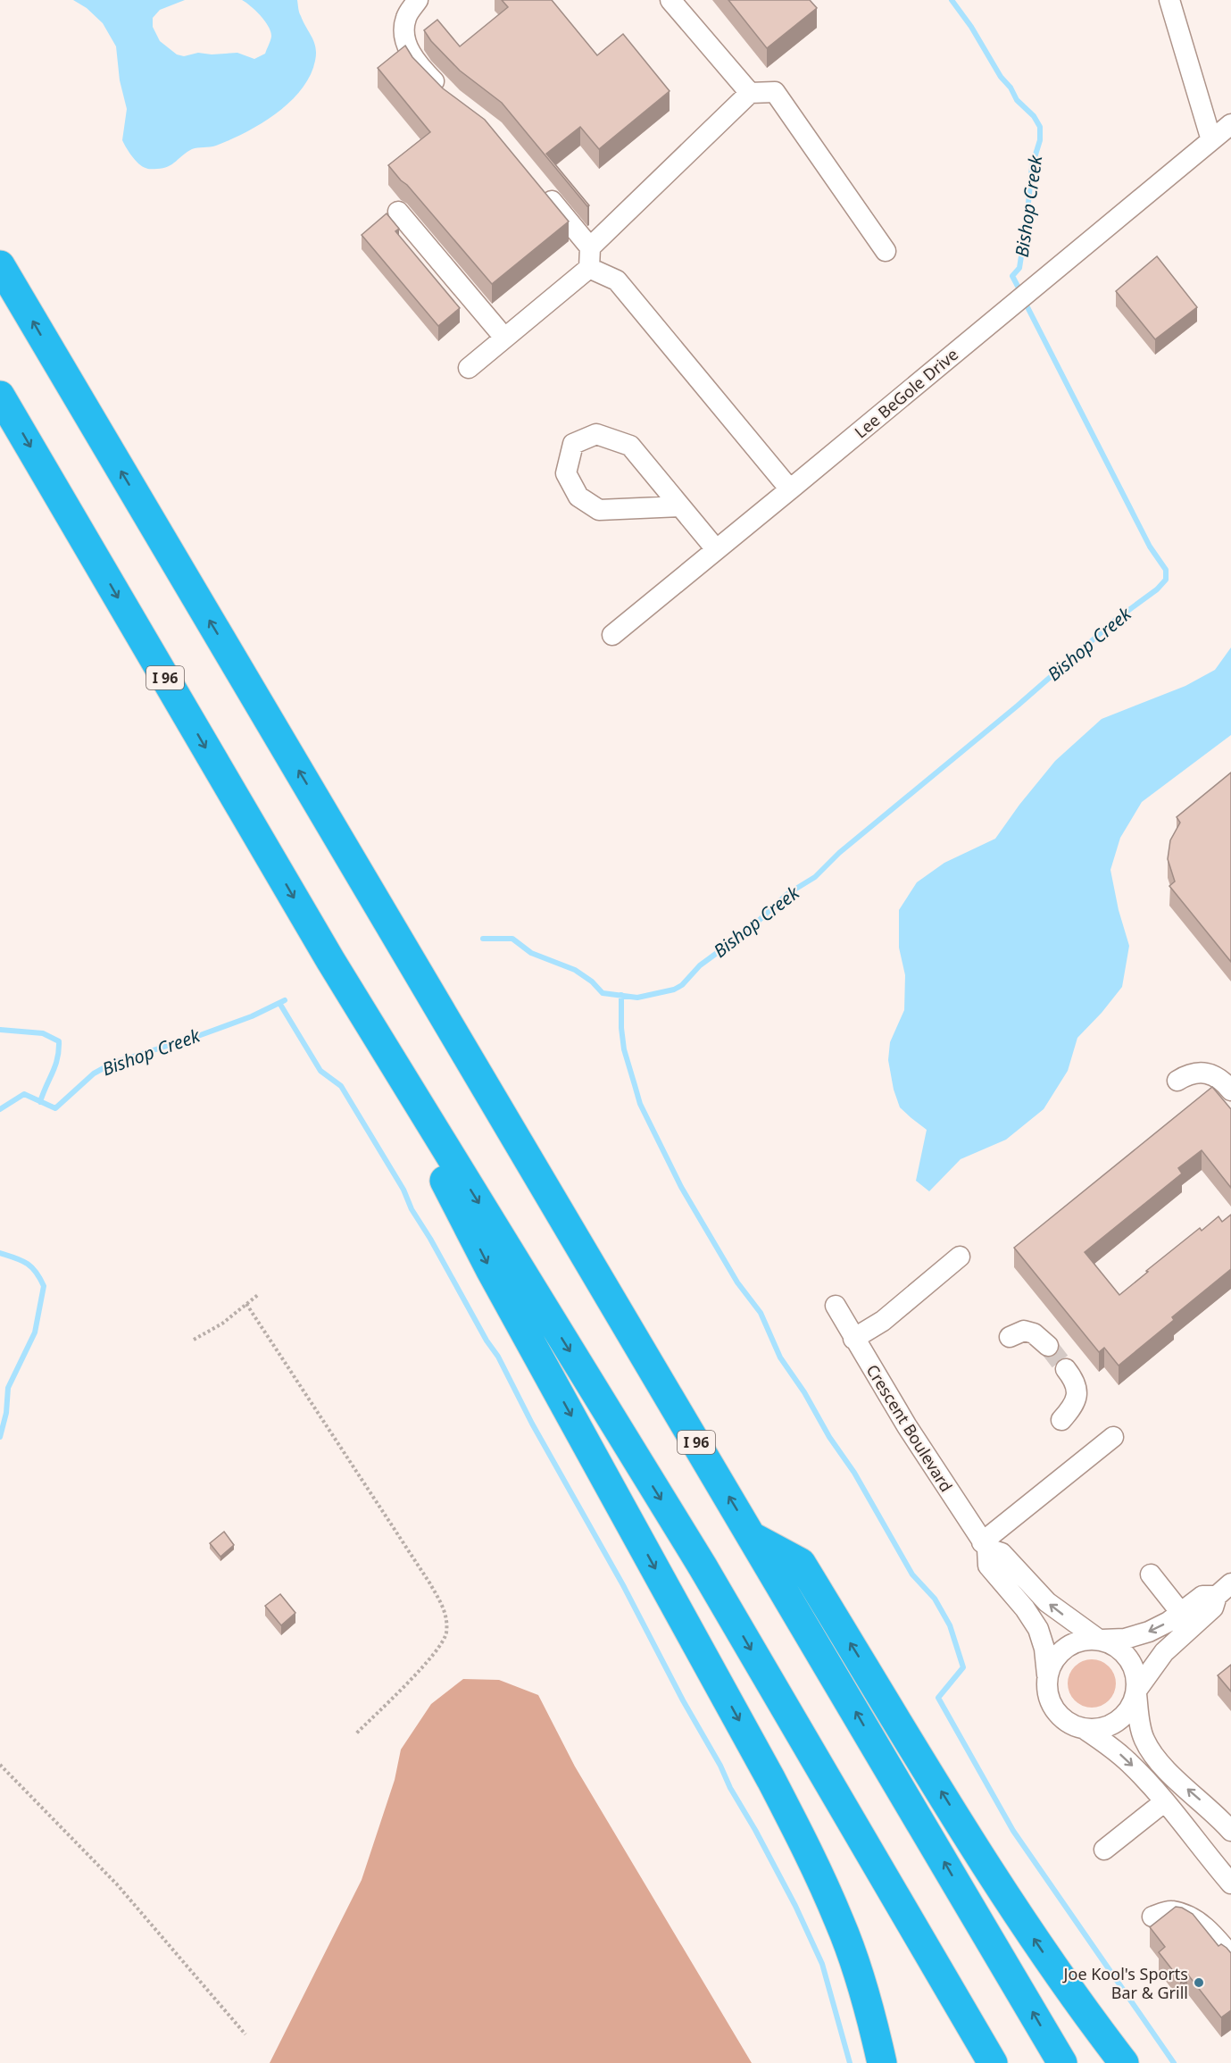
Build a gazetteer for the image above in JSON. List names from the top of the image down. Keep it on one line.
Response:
{"streets":{"highway":["I 96"],"street":["Lee BeGole Drive","Crescent Boulevard"]},"water":["Bishop Creek"],"places":["Joe Kool's Sports Bar & Grill"]}
